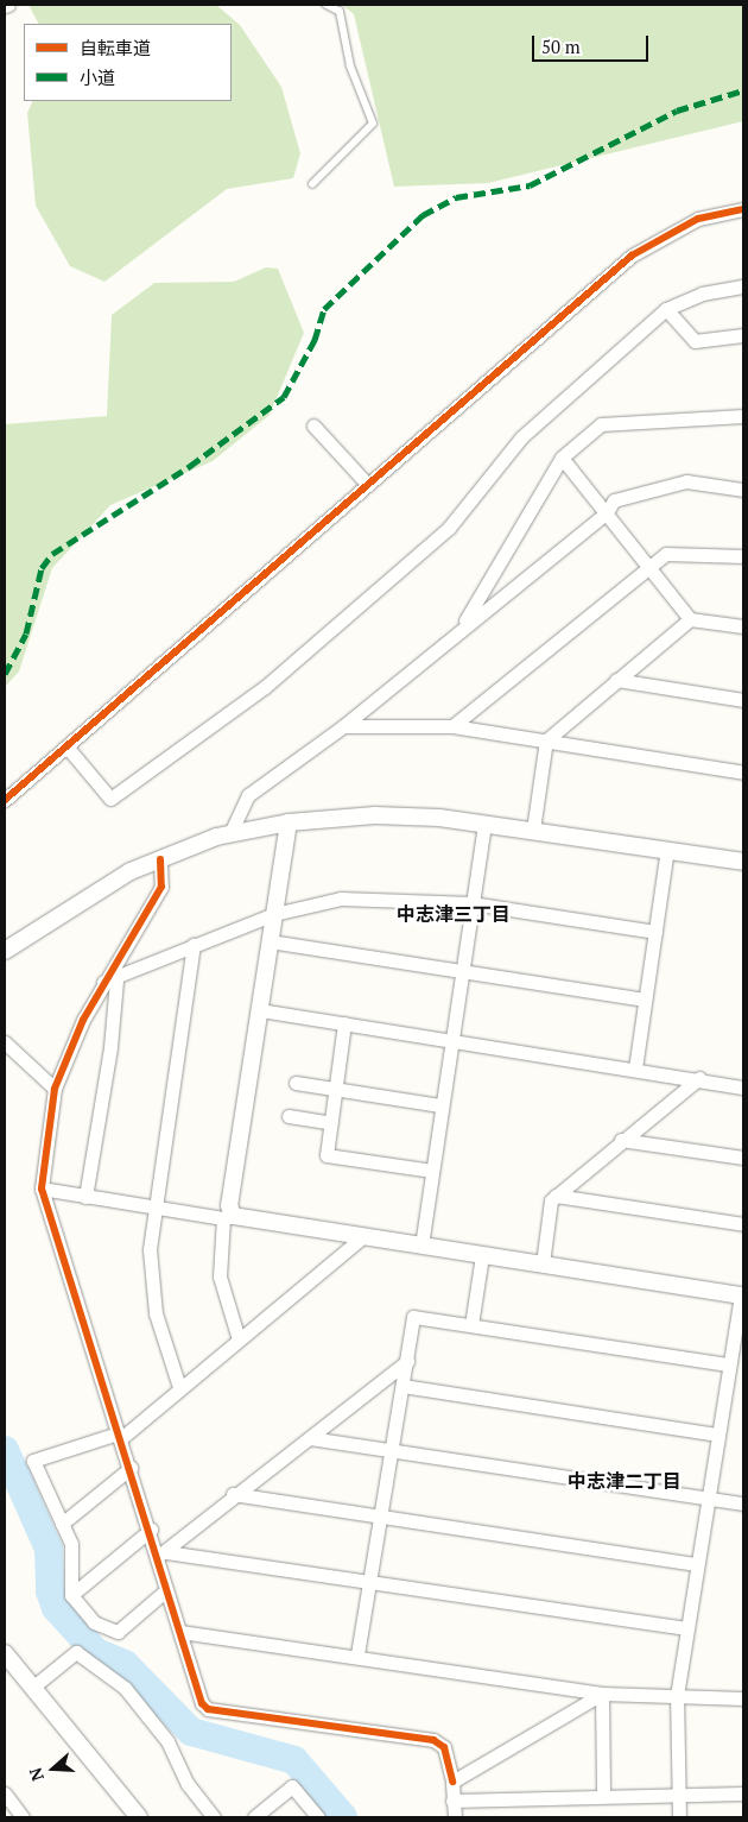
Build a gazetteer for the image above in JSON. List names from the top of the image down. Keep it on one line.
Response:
{"districts":["中志津三丁目","中志津二丁目"],"legend":["自転車道","小道"],"scale_bar":"50 m","north":"left"}
